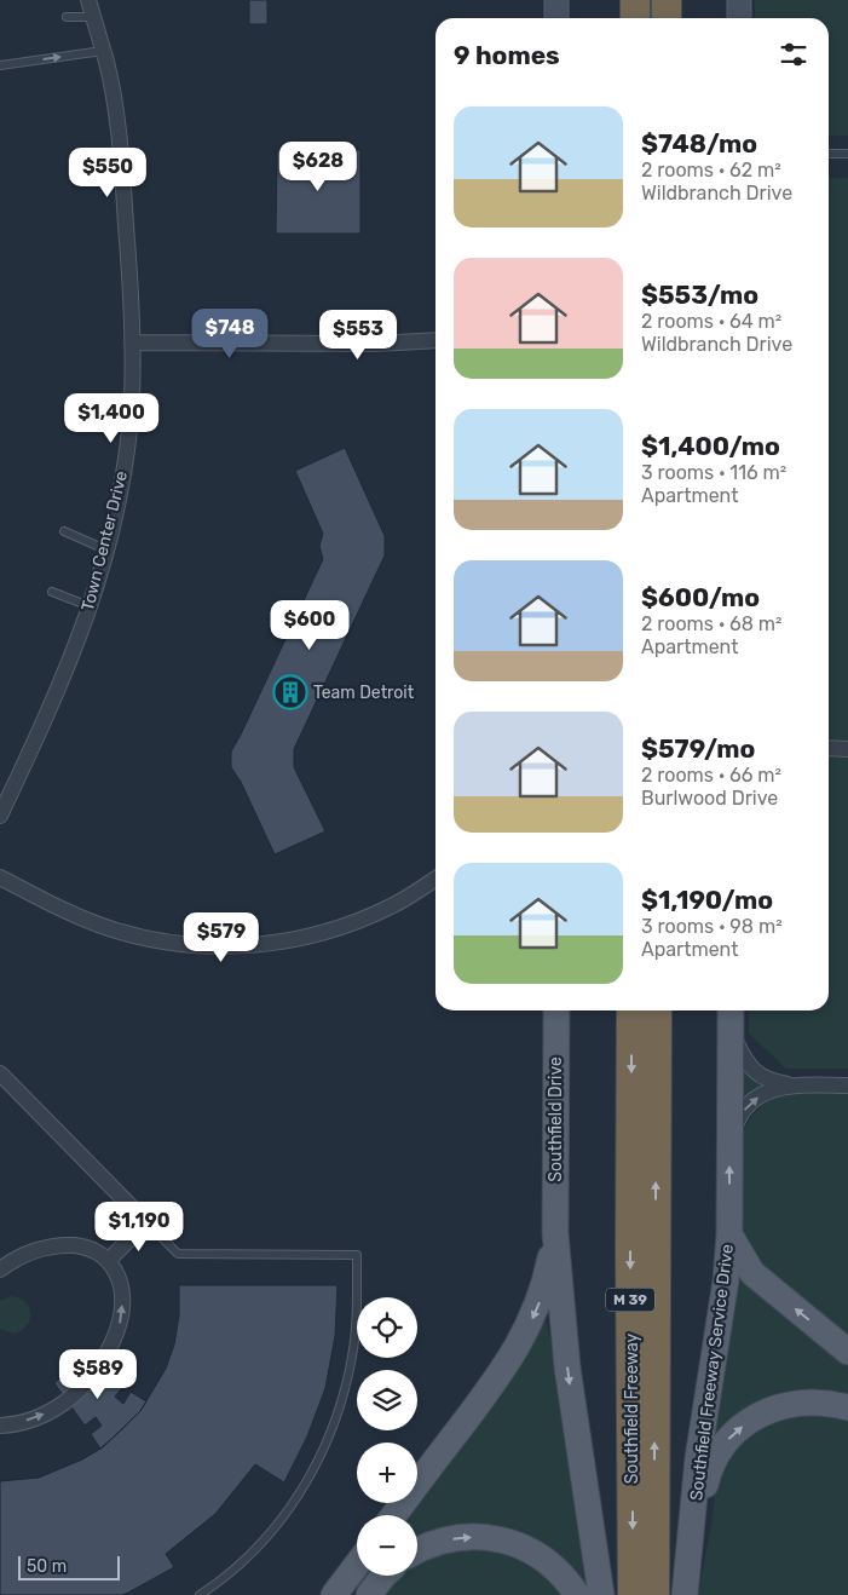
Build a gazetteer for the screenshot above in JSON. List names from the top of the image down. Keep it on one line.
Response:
{"streets":{"highway":["M 39","Southfield Freeway"],"main road":["Southfield Drive","Southfield Freeway Service Drive"],"street":["Town Center Drive"]},"places":{"building":["Team Detroit"]},"scale_bar":"50 m","page":{"heading":"9 homes","list":[{"name":"$748/mo","note":"2 rooms · 62 m² · Wildbranch Drive"},{"name":"$553/mo","note":"2 rooms · 64 m² · Wildbranch Drive"},{"name":"$1,400/mo","note":"3 rooms · 116 m² · Apartment"},{"name":"$600/mo","note":"2 rooms · 68 m² · Apartment"},{"name":"$579/mo","note":"2 rooms · 66 m² · Burlwood Drive"},{"name":"$1,190/mo","note":"3 rooms · 98 m² · Apartment"}],"price":["$628","$550","$748","$553","$1,400","$600","$579","$1,190","$589"],"map_buttons":["+","−"],"scale":"50 m"}}
